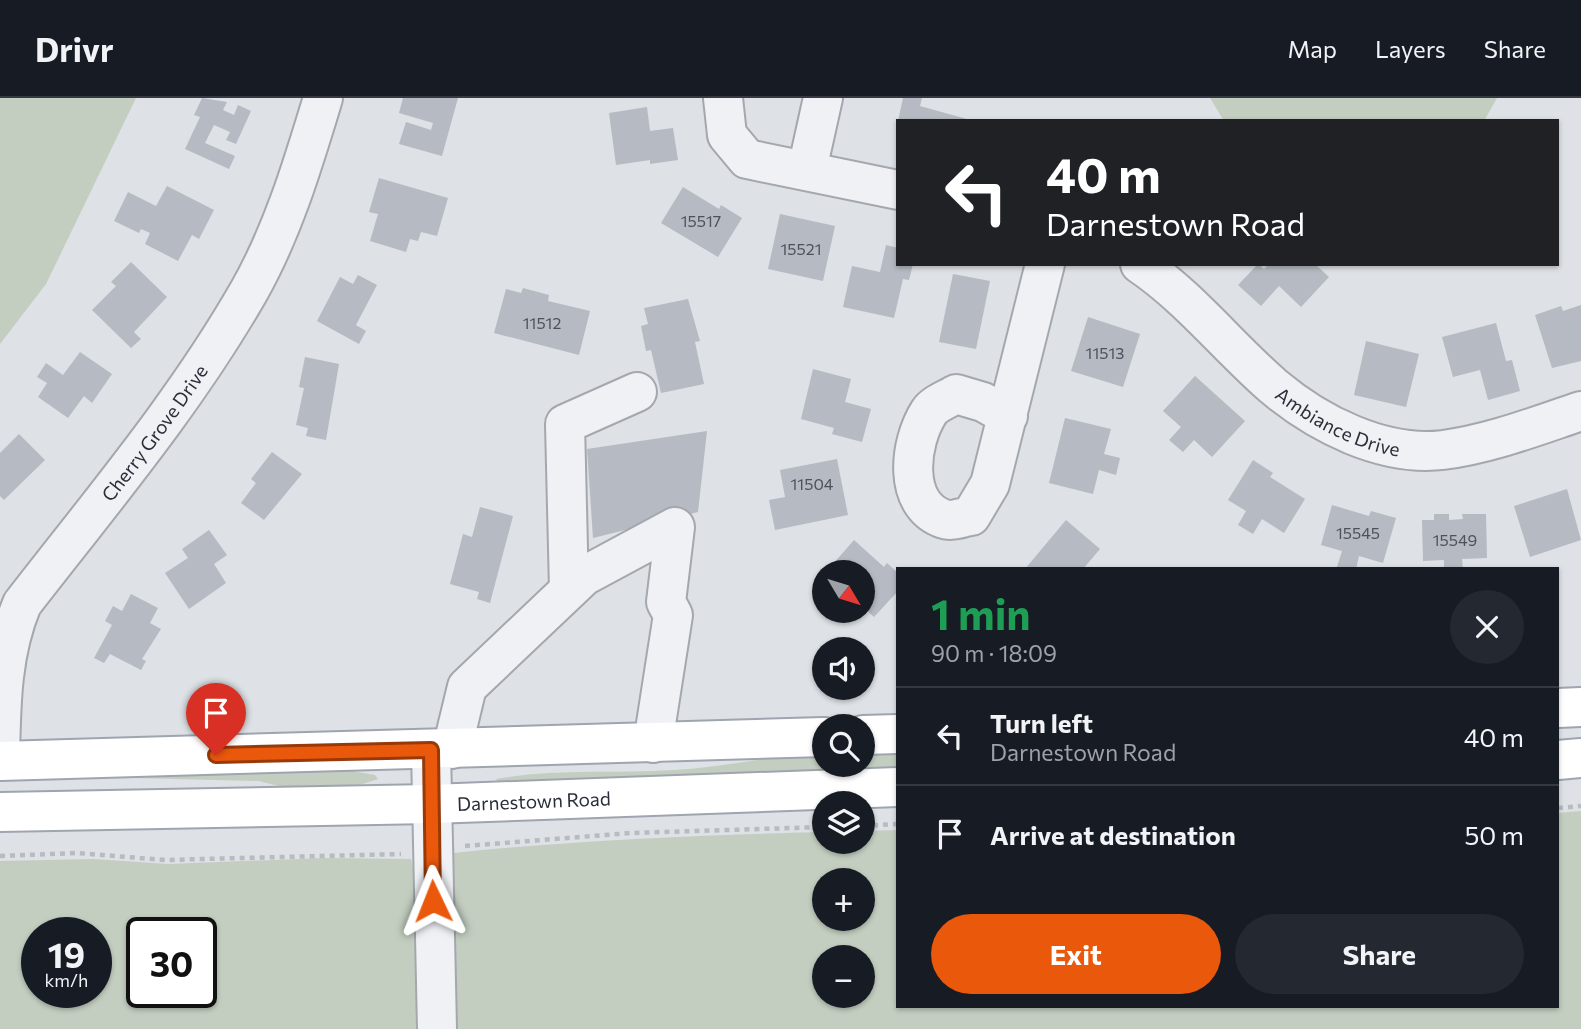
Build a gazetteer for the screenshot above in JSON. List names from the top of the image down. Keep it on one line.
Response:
{"streets":{"main road":["Darnestown Road"],"street":["Ambiance Drive","Cherry Grove Drive"]},"house_numbers":["15517","15521","11512","11513","11504","15545","15549"],"north":"bottom right","page":{"header":"Drivr","nav":["Map","Layers","Share"],"turn":["40 m","Darnestown Road"],"map_buttons":["+","−"],"heading":["1 min","90 m · 18:09"],"list":[{"name":"Turn left","note":"Darnestown Road","value":"40 m"},{"name":"Arrive at destination","value":"50 m"}],"buttons":["Exit","Share"],"speed":"19 km/h","limit":"30"}}
